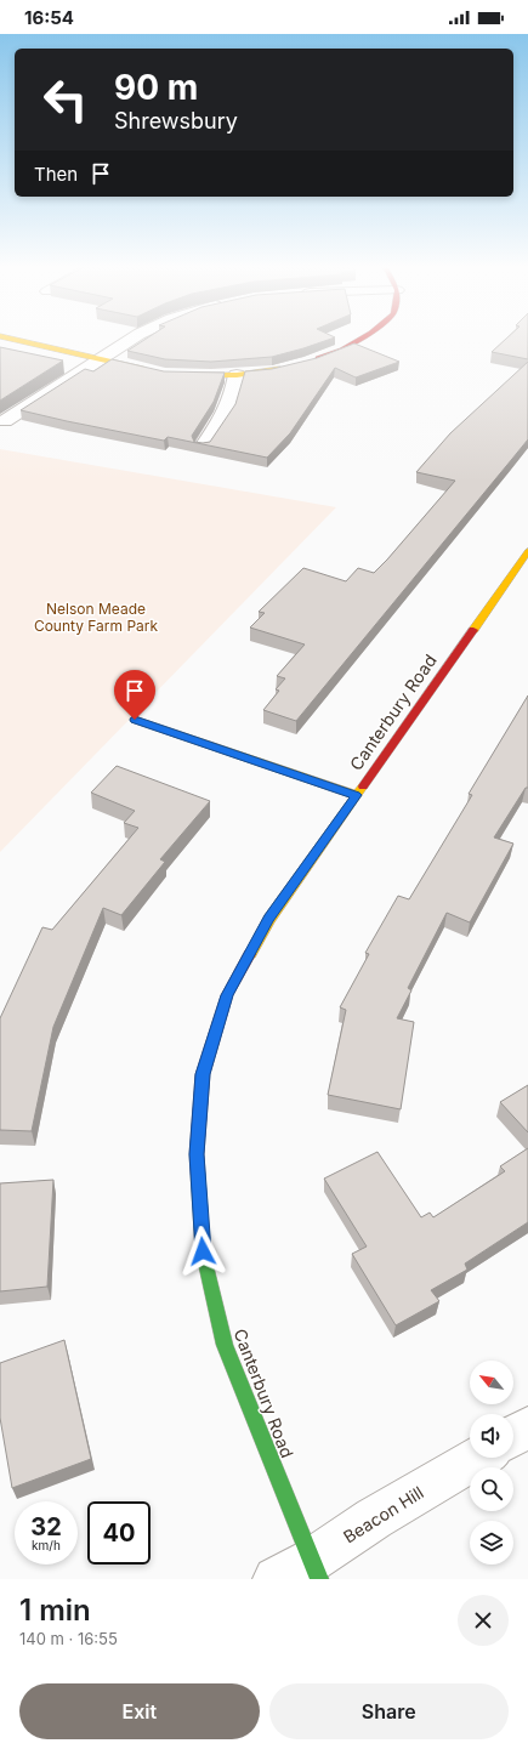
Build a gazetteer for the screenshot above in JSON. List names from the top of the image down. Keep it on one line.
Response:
{"streets":{"street":["Canterbury Road","Beacon Hill"]},"crossings":[["Canterbury Road","Beacon Hill"]],"parks":["Nelson Meade County Farm Park"],"north":"top left","page":{"status":"16:54","turn":["90 m","Shrewsbury"],"then":"Then","speed":"32 km/h","limit":"40","heading":["1 min","140 m · 16:55"],"buttons":["Exit","Share"]}}
